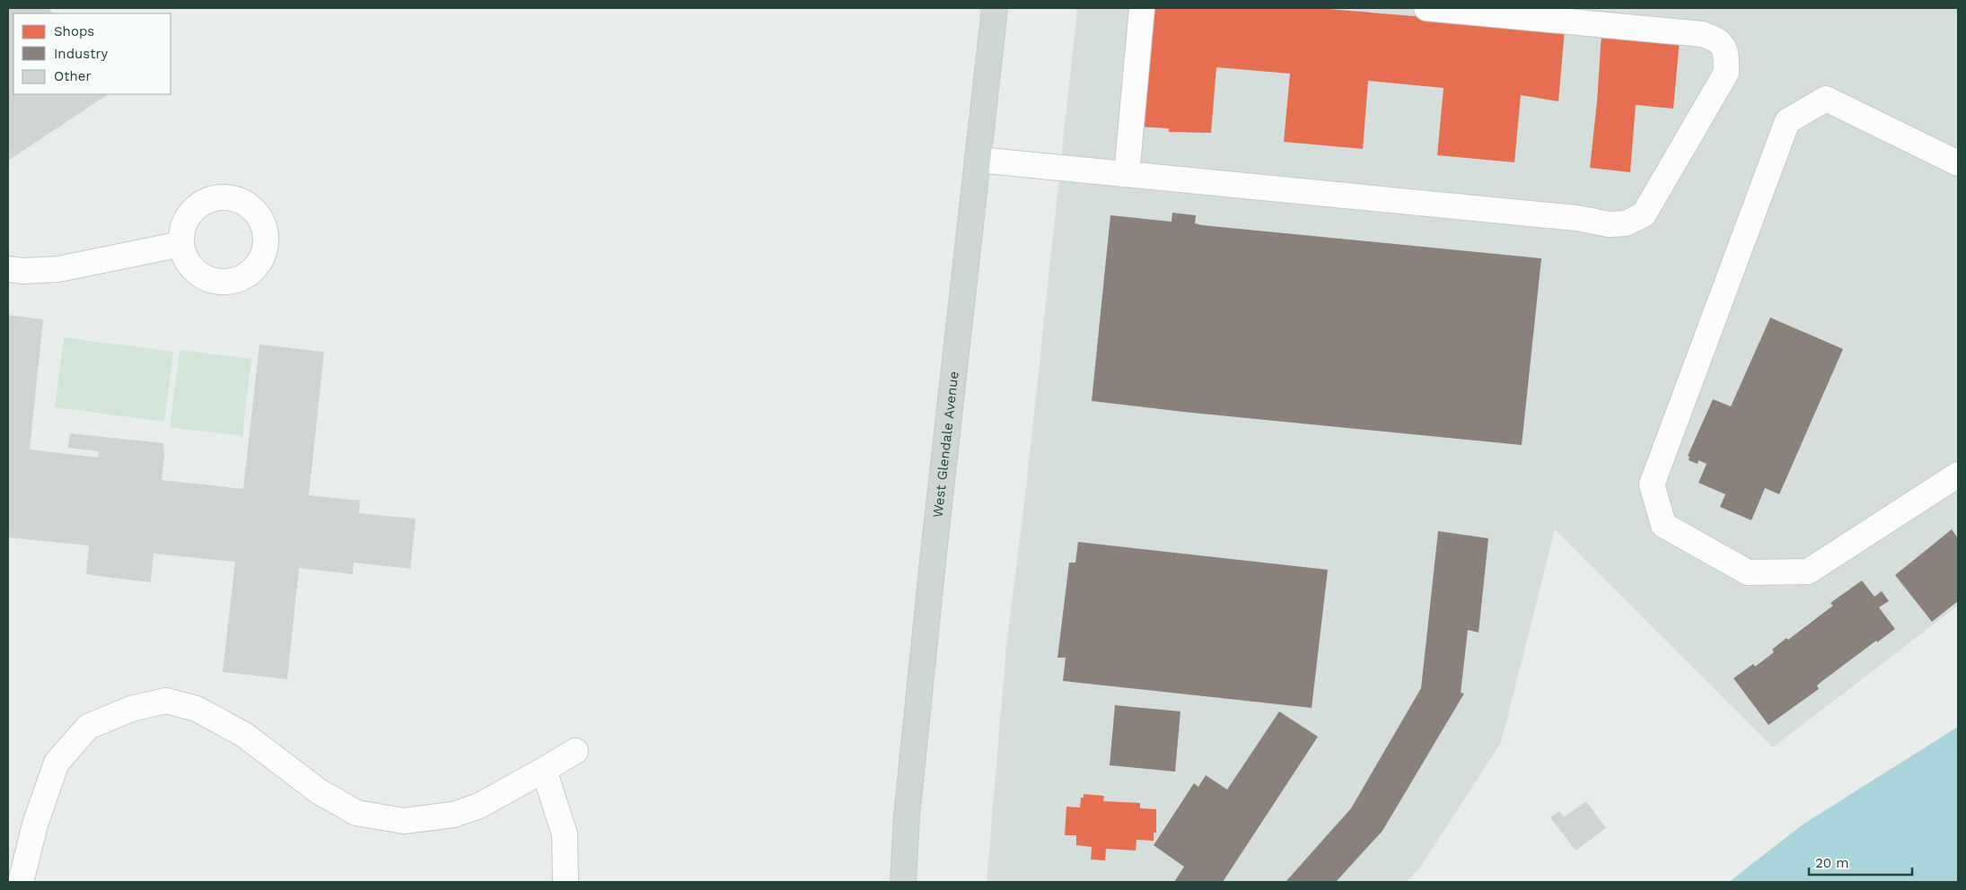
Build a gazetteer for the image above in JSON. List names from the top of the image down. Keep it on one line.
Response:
{"streets":{"main road":["West Glendale Avenue"]},"legend":["Shops","Industry","Other"],"scale_bar":"20 m"}
